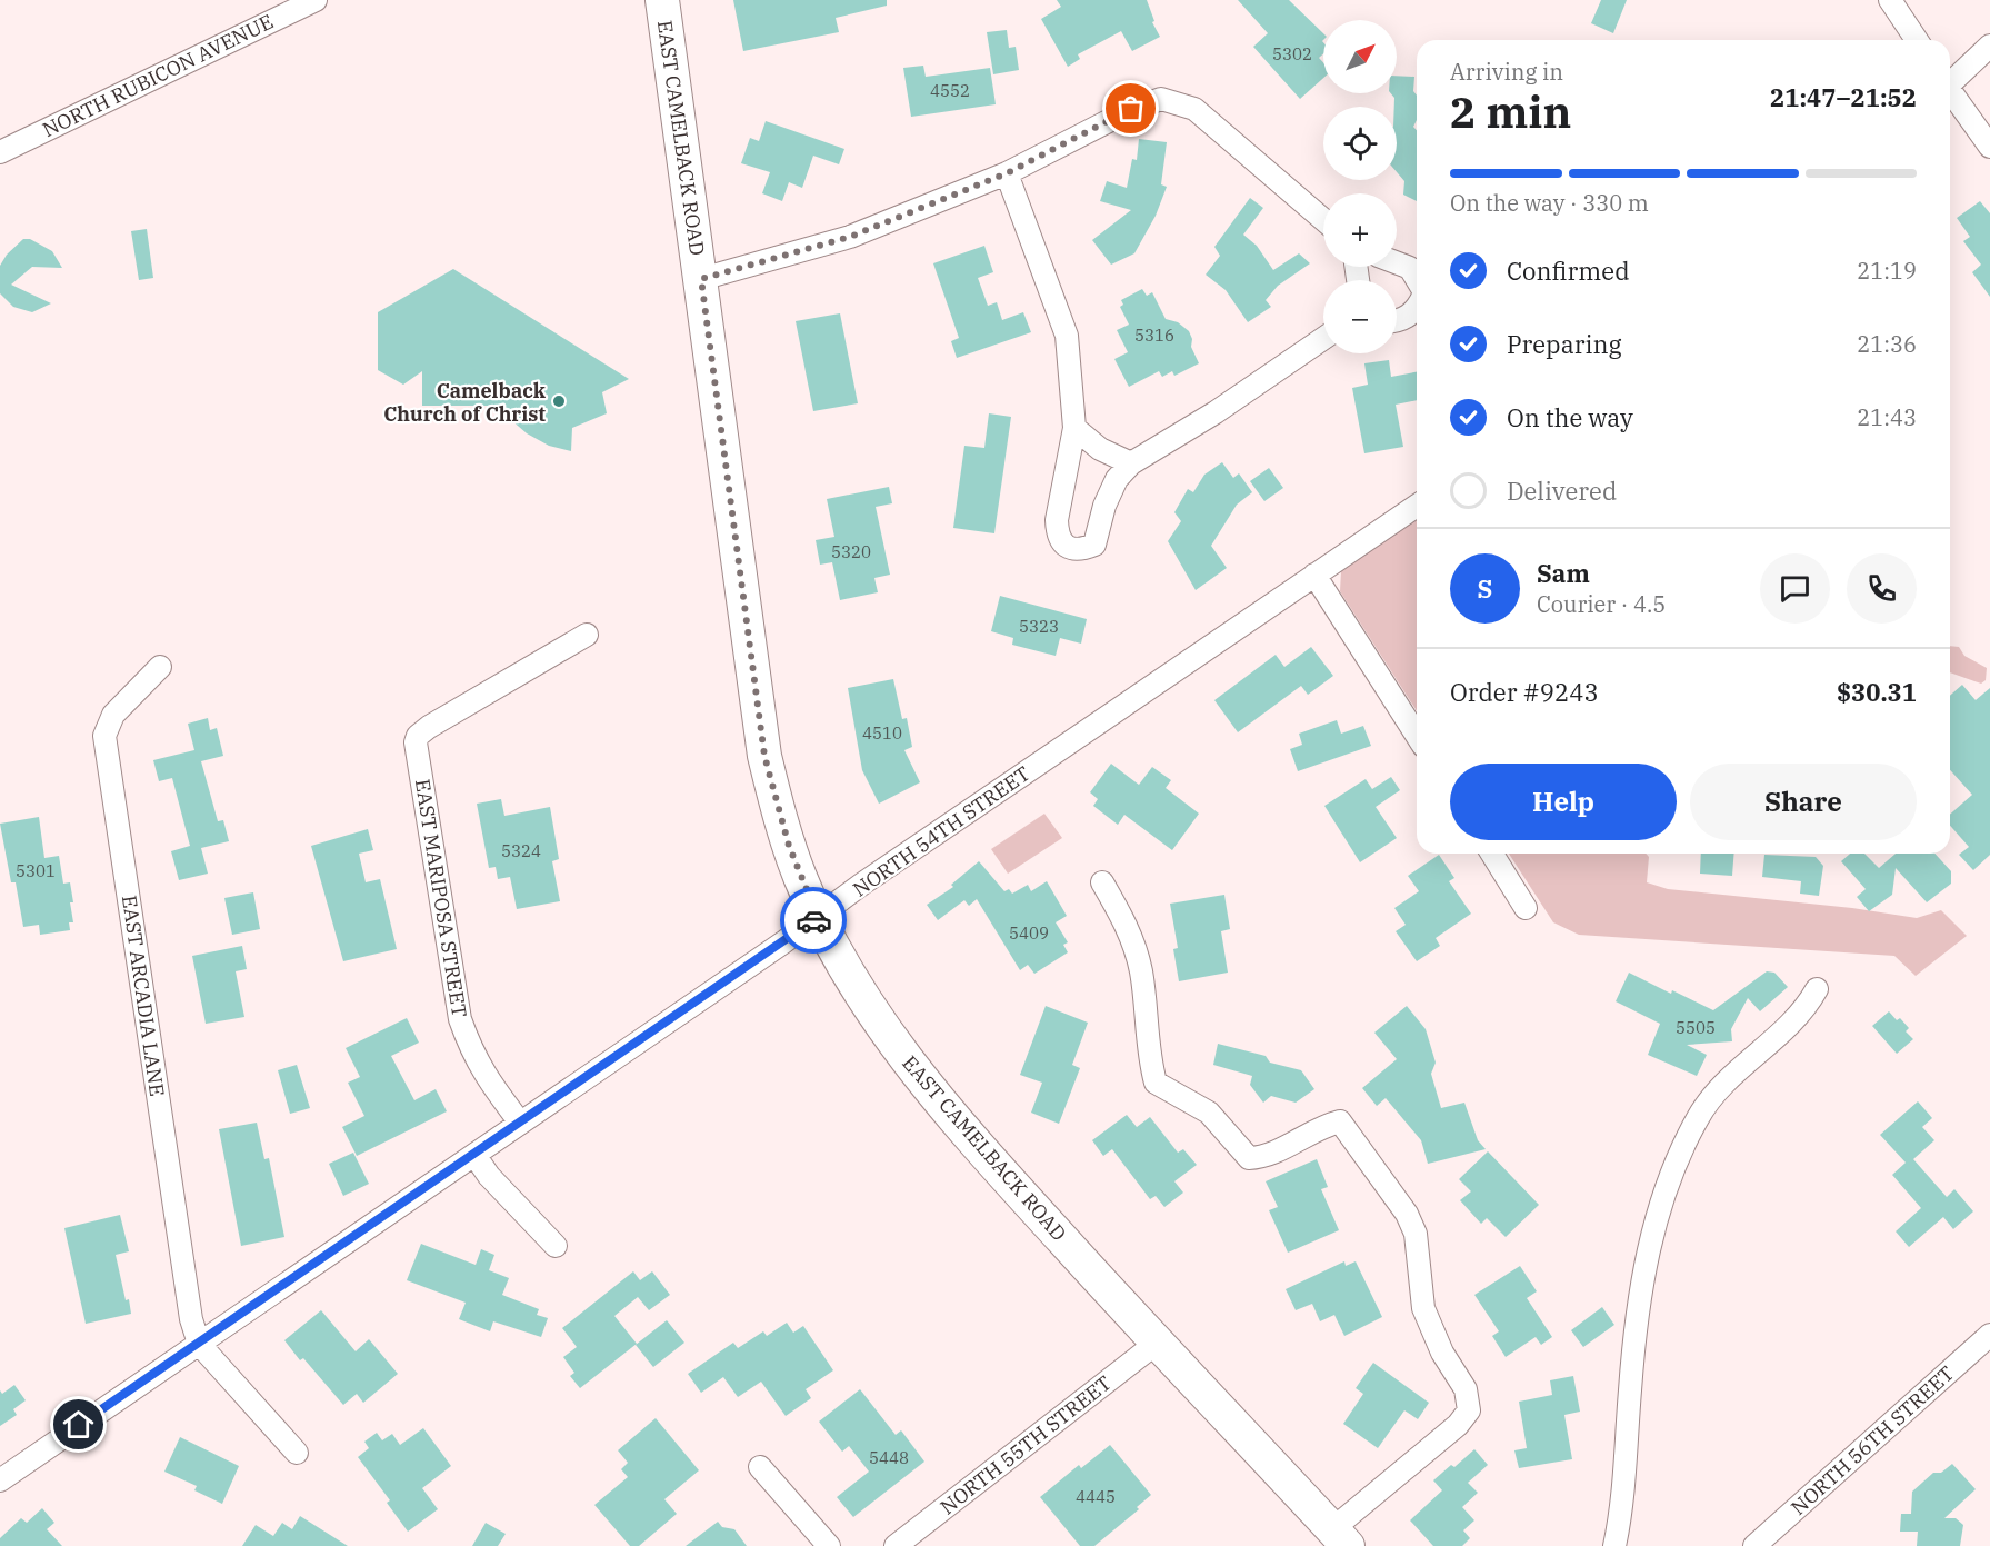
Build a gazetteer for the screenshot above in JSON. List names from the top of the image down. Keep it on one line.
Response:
{"streets":{"main road":["EAST CAMELBACK ROAD"],"street":["NORTH RUBICON AVENUE","NORTH 54TH STREET","EAST MARIPOSA STREET","EAST ARCADIA LANE","NORTH 56TH STREET","NORTH 55TH STREET"]},"crossings":[["EAST CAMELBACK ROAD","NORTH 54TH STREET"],["EAST CAMELBACK ROAD","NORTH 55TH STREET"],["NORTH 54TH STREET","EAST MARIPOSA STREET"],["NORTH 54TH STREET","EAST ARCADIA LANE"]],"places":["Camelback Church of Christ"],"house_numbers":["5302","4552","5316","5320","5323","4510","5324","5301","5409","5505","5448","4445"],"north":"top right","page":{"map_buttons":["+","−"],"heading":["2 min","Arriving in","21:47–21:52"],"panel":["Sam","Courier · 4.5","Order #9243","$30.31"],"bar":"On the way · 330 m","list":[["Confirmed","21:19"],["Preparing","21:36"],["On the way","21:43"],"Delivered"],"round":"S","buttons":["Help","Share"]}}
